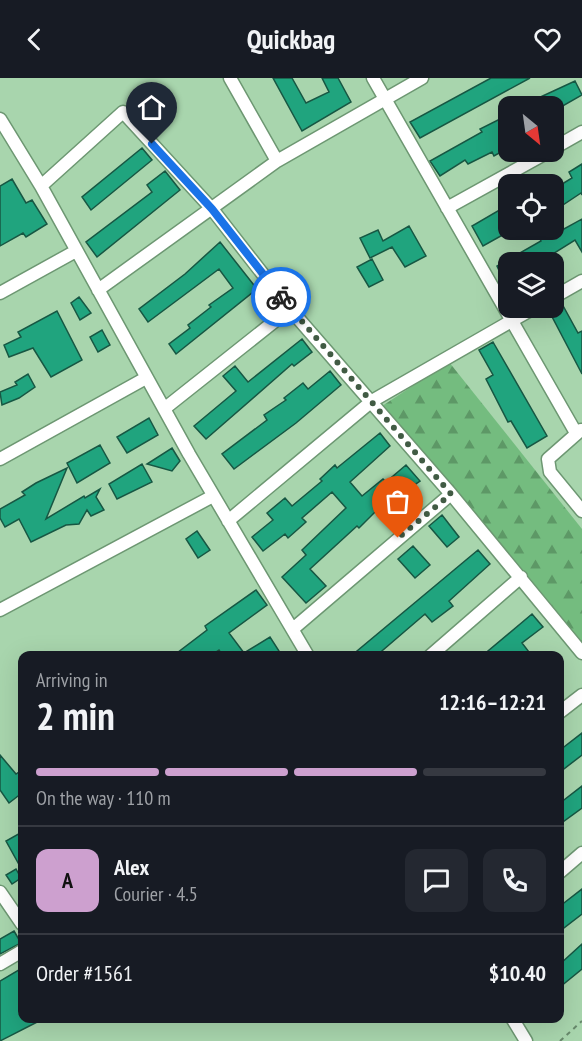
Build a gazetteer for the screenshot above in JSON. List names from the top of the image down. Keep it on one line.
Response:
{"north":"bottom right","page":{"header":"Quickbag","heading":["2 min","Arriving in","12:16–12:21"],"panel":["Alex","Courier · 4.5","Order #1561","$10.40"],"bar":"On the way · 110 m","round":"A"}}
